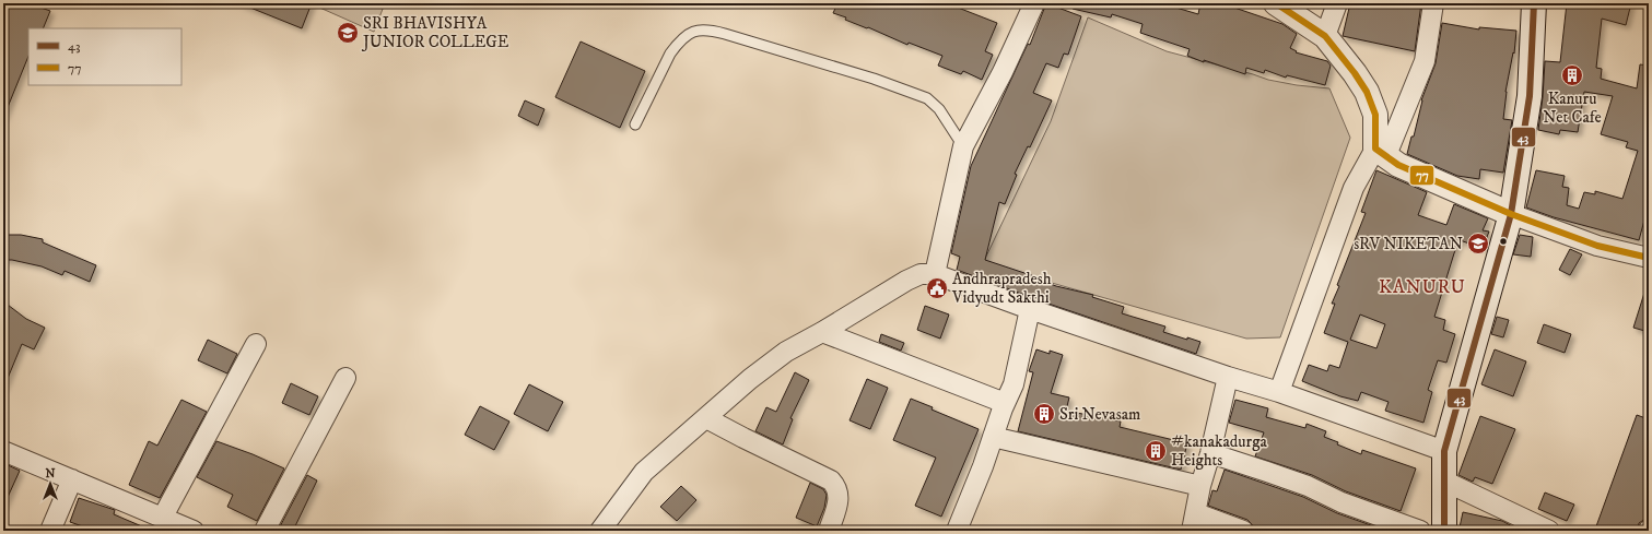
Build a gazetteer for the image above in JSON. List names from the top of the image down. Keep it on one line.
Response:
{"districts":["KANURU"],"places":{"school or university":["SRI BHAVISHYA JUNIOR COLLEGE","sRV NIKETAN"],"building":["Kanuru Net Cafe","Sri Nevasam","#kanakadurga Heights"],"public building":["Andhrapradesh Vidyudt Sakthi"]},"lines":["transit line 43","transit line 77"],"legend":["43","77"],"north":"top"}
